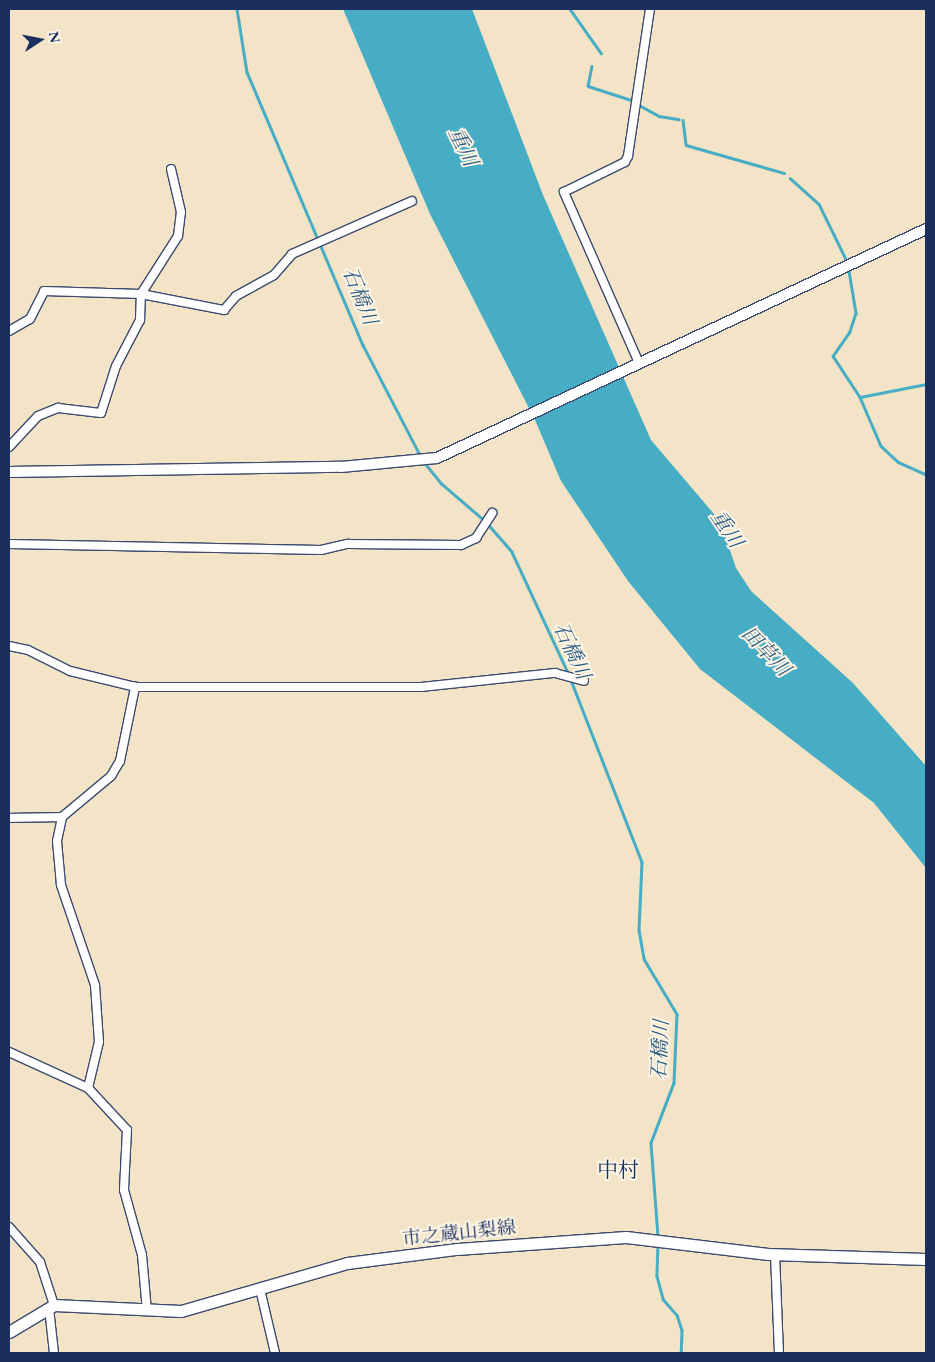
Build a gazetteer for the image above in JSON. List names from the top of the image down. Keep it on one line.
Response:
{"streets":{"main road":["市之蔵山梨線"]},"districts":["中村"],"water":["重川","石橋川","田草川"],"north":"right"}
